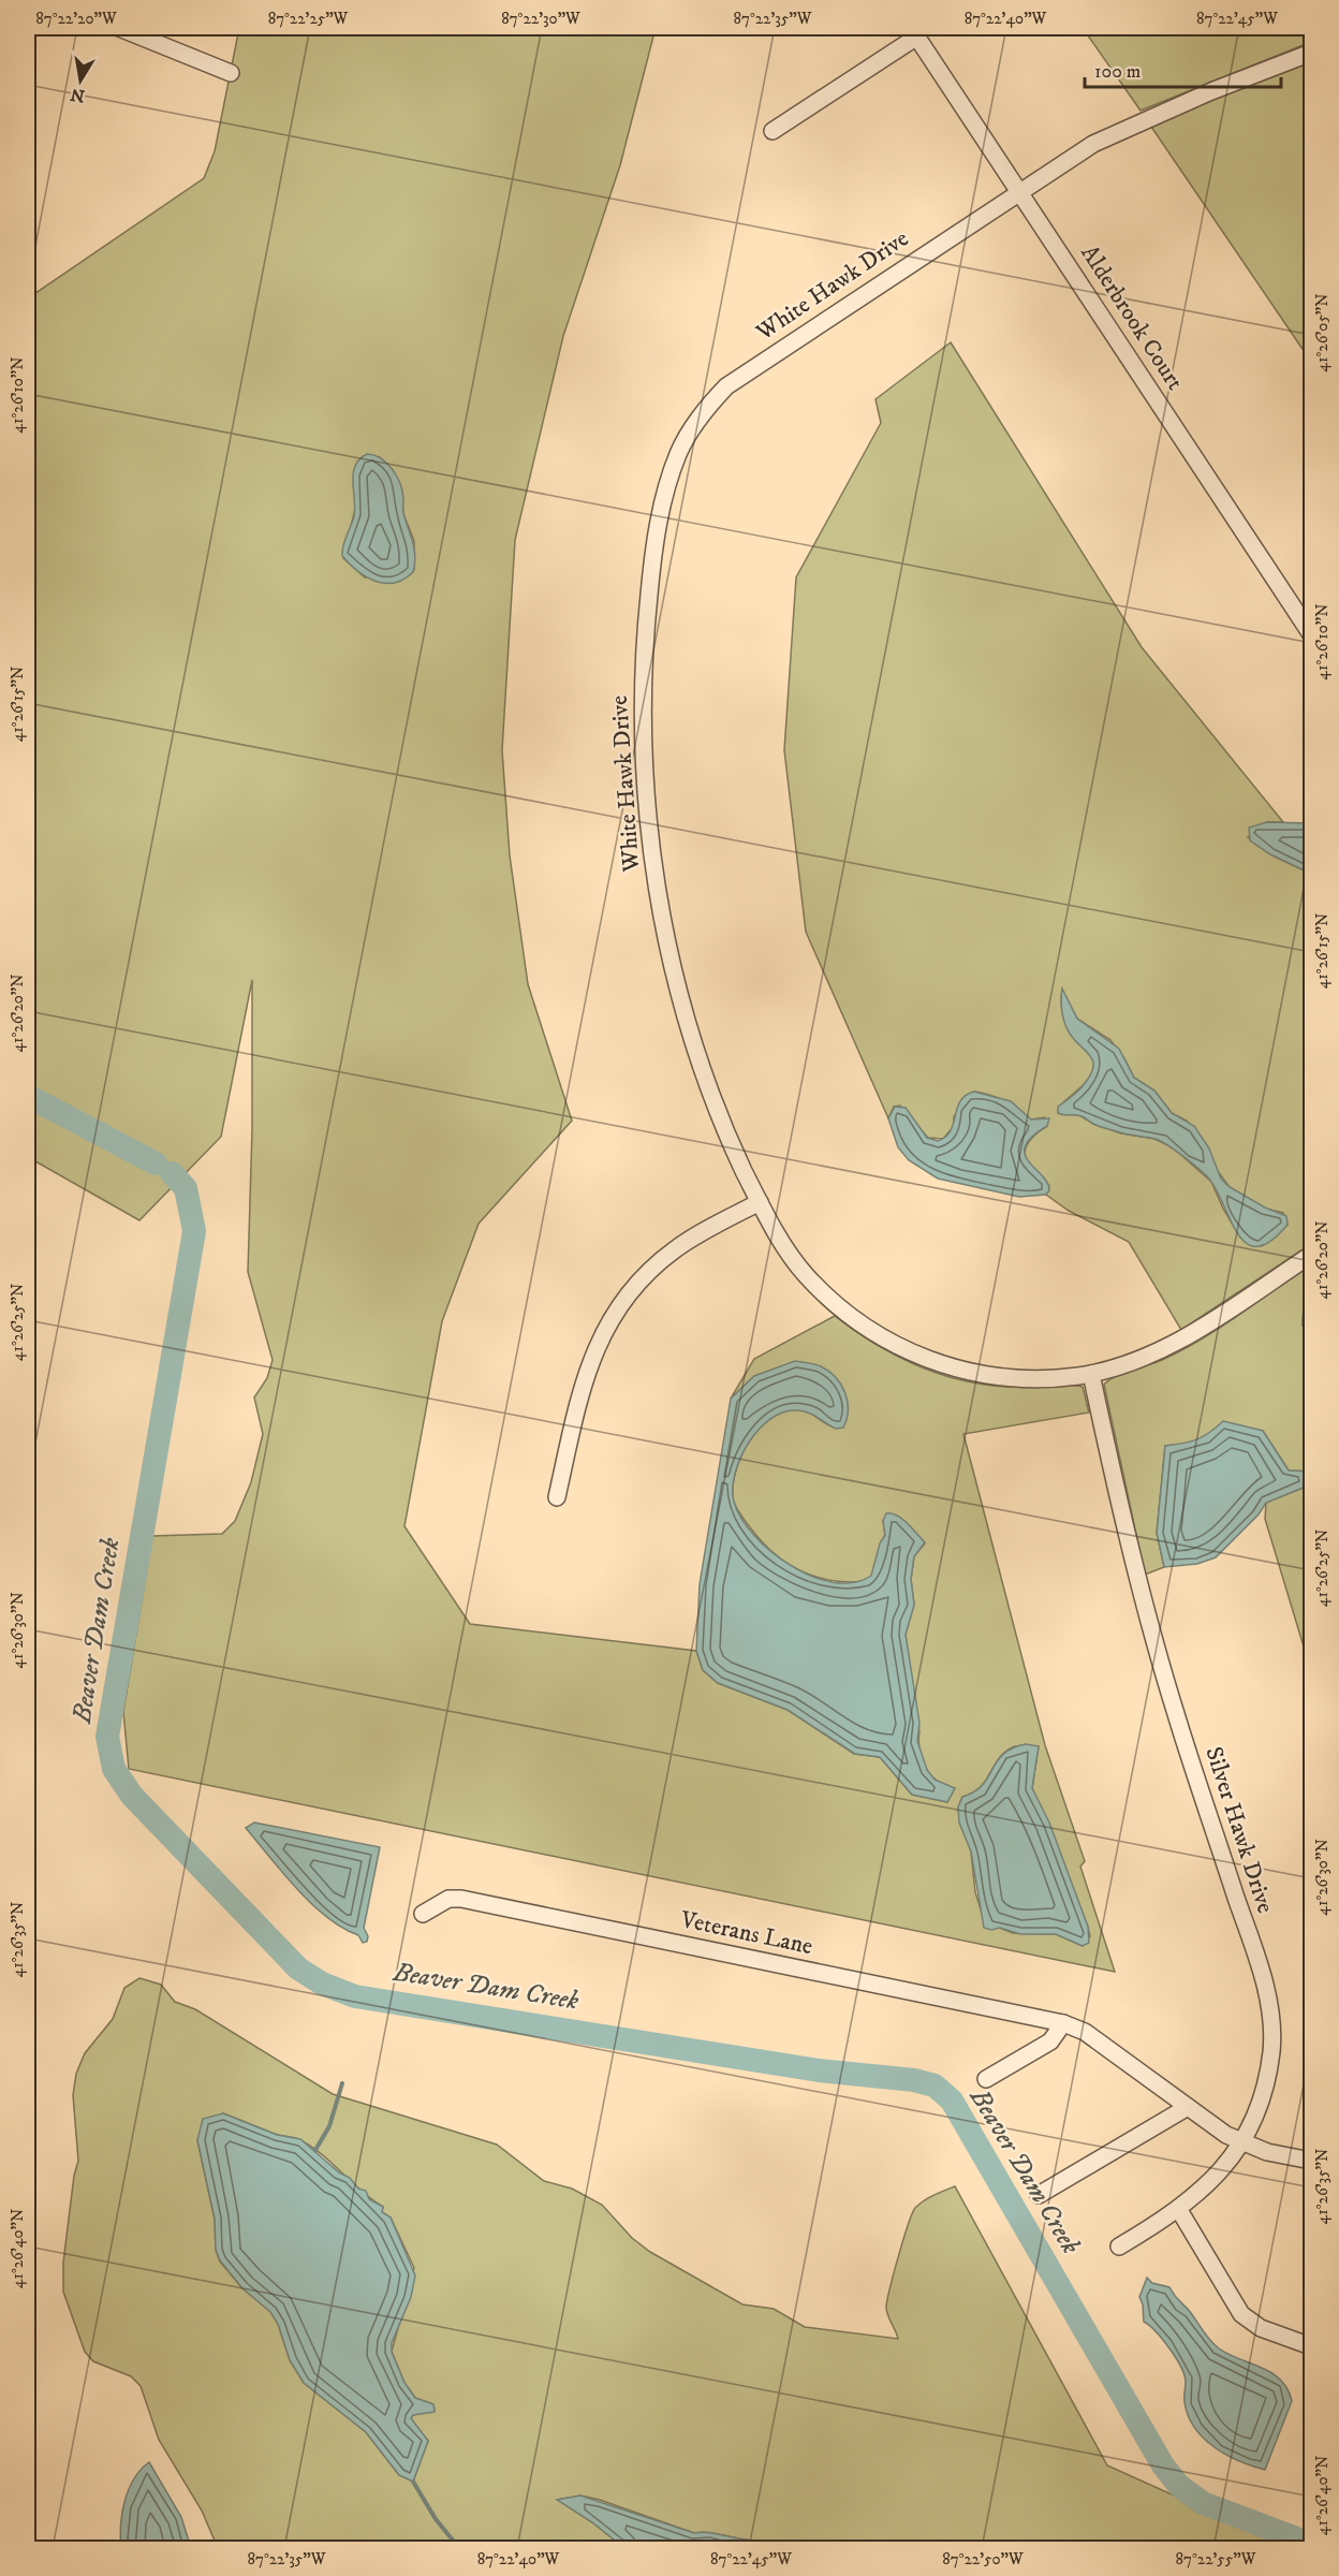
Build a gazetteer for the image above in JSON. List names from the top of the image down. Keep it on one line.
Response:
{"streets":{"street":["White Hawk Drive","Alderbrook Court","Silver Hawk Drive","Veterans Lane"]},"crossings":[["White Hawk Drive","Alderbrook Court"],["White Hawk Drive","Silver Hawk Drive"],["Silver Hawk Drive","Veterans Lane"]],"water":["Beaver Dam Creek"],"scale_bar":"100 m","north":"bottom","coordinates":["87°22'20\"W","87°22'25\"W","87°22'30\"W","87°22'35\"W","87°22'40\"W","87°22'45\"W","41°26'05\"N","41°26'10\"N","41°26'15\"N","41°26'20\"N","41°26'25\"N","41°26'30\"N","41°26'35\"N","41°26'40\"N","87°22'50\"W","87°22'55\"W"]}
